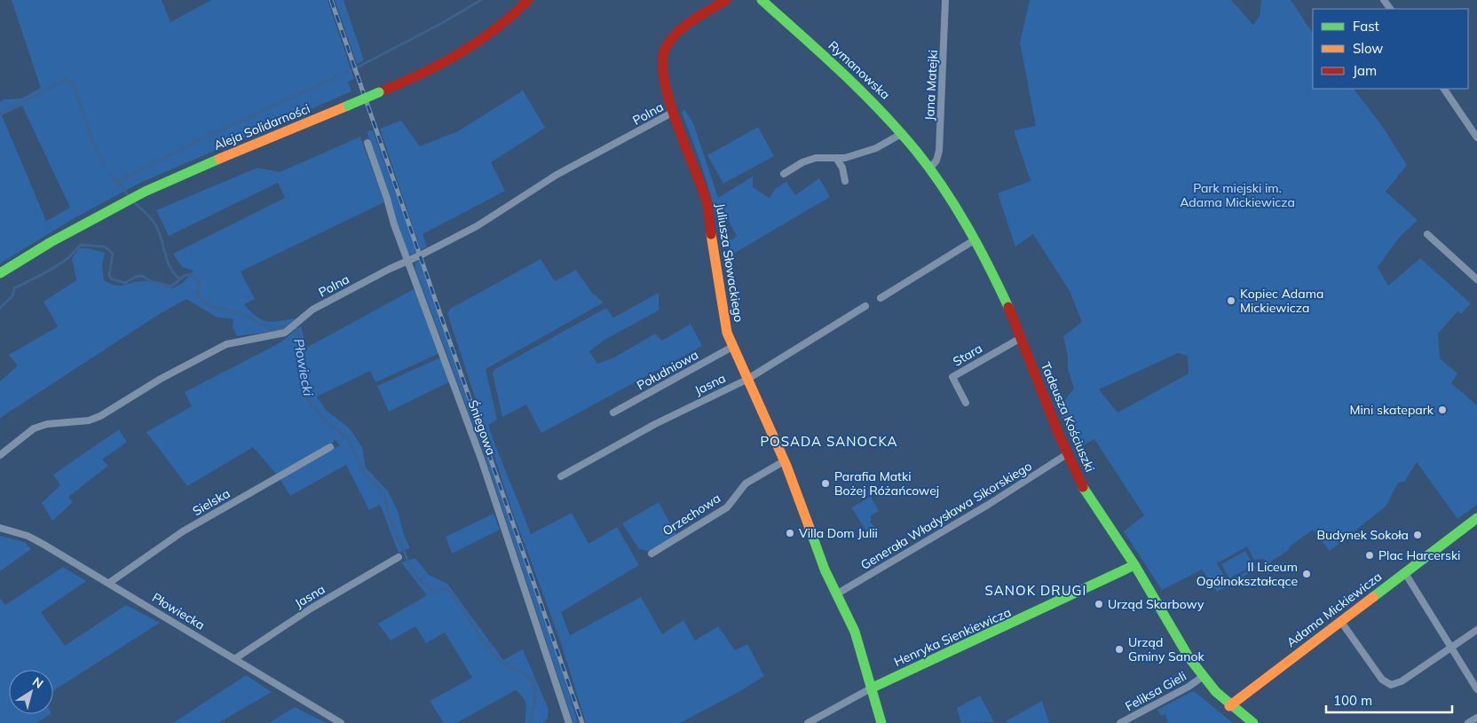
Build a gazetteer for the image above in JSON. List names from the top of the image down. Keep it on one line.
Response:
{"streets":{"street":["Rymanowska","Jana Matejki","Polna","Aleja Solidarności","Juliusza Słowackiego","Stara","Południowa","Jasna","Tadeusza Kościuszki","Śniegowa","Sielska","Orzechowa","Generała Władysława Sikorskiego","Adama Mickiewicza","Płowiecka","Henryka Sienkiewicza","Feliksa Gieli"]},"crossings":[["Rymanowska","Jana Matejki"],["Rymanowska","Tadeusza Kościuszki"],["Jana Matejki","Tadeusza Kościuszki"],["Polna","Juliusza Słowackiego"],["Polna","Śniegowa"],["Juliusza Słowackiego","Południowa"],["Juliusza Słowackiego","Jasna"],["Juliusza Słowackiego","Orzechowa"],["Juliusza Słowackiego","Generała Władysława Sikorskiego"],["Juliusza Słowackiego","Henryka Sienkiewicza"],["Stara","Tadeusza Kościuszki"],["Jasna","Płowiecka"],["Tadeusza Kościuszki","Generała Władysława Sikorskiego"],["Tadeusza Kościuszki","Adama Mickiewicza"],["Tadeusza Kościuszki","Henryka Sienkiewicza"],["Tadeusza Kościuszki","Feliksa Gieli"],["Sielska","Płowiecka"]],"districts":["POSADA SANOCKA","SANOK DRUGI"],"water":["Płowiecki"],"parks":["Park miejski im. Adama Mickiewicza"],"places":["Kopiec Adama Mickiewicza","Mini skatepark","Parafia Matki Bożej Różańcowej","Villa Dom Julii","Budynek Sokoła","Plac Harcerski","II Liceum Ogólnokształcące","Urząd Skarbowy","Urząd Gminy Sanok"],"legend":["Fast","Slow","Jam"],"scale_bar":"100 m","north":"top right"}
